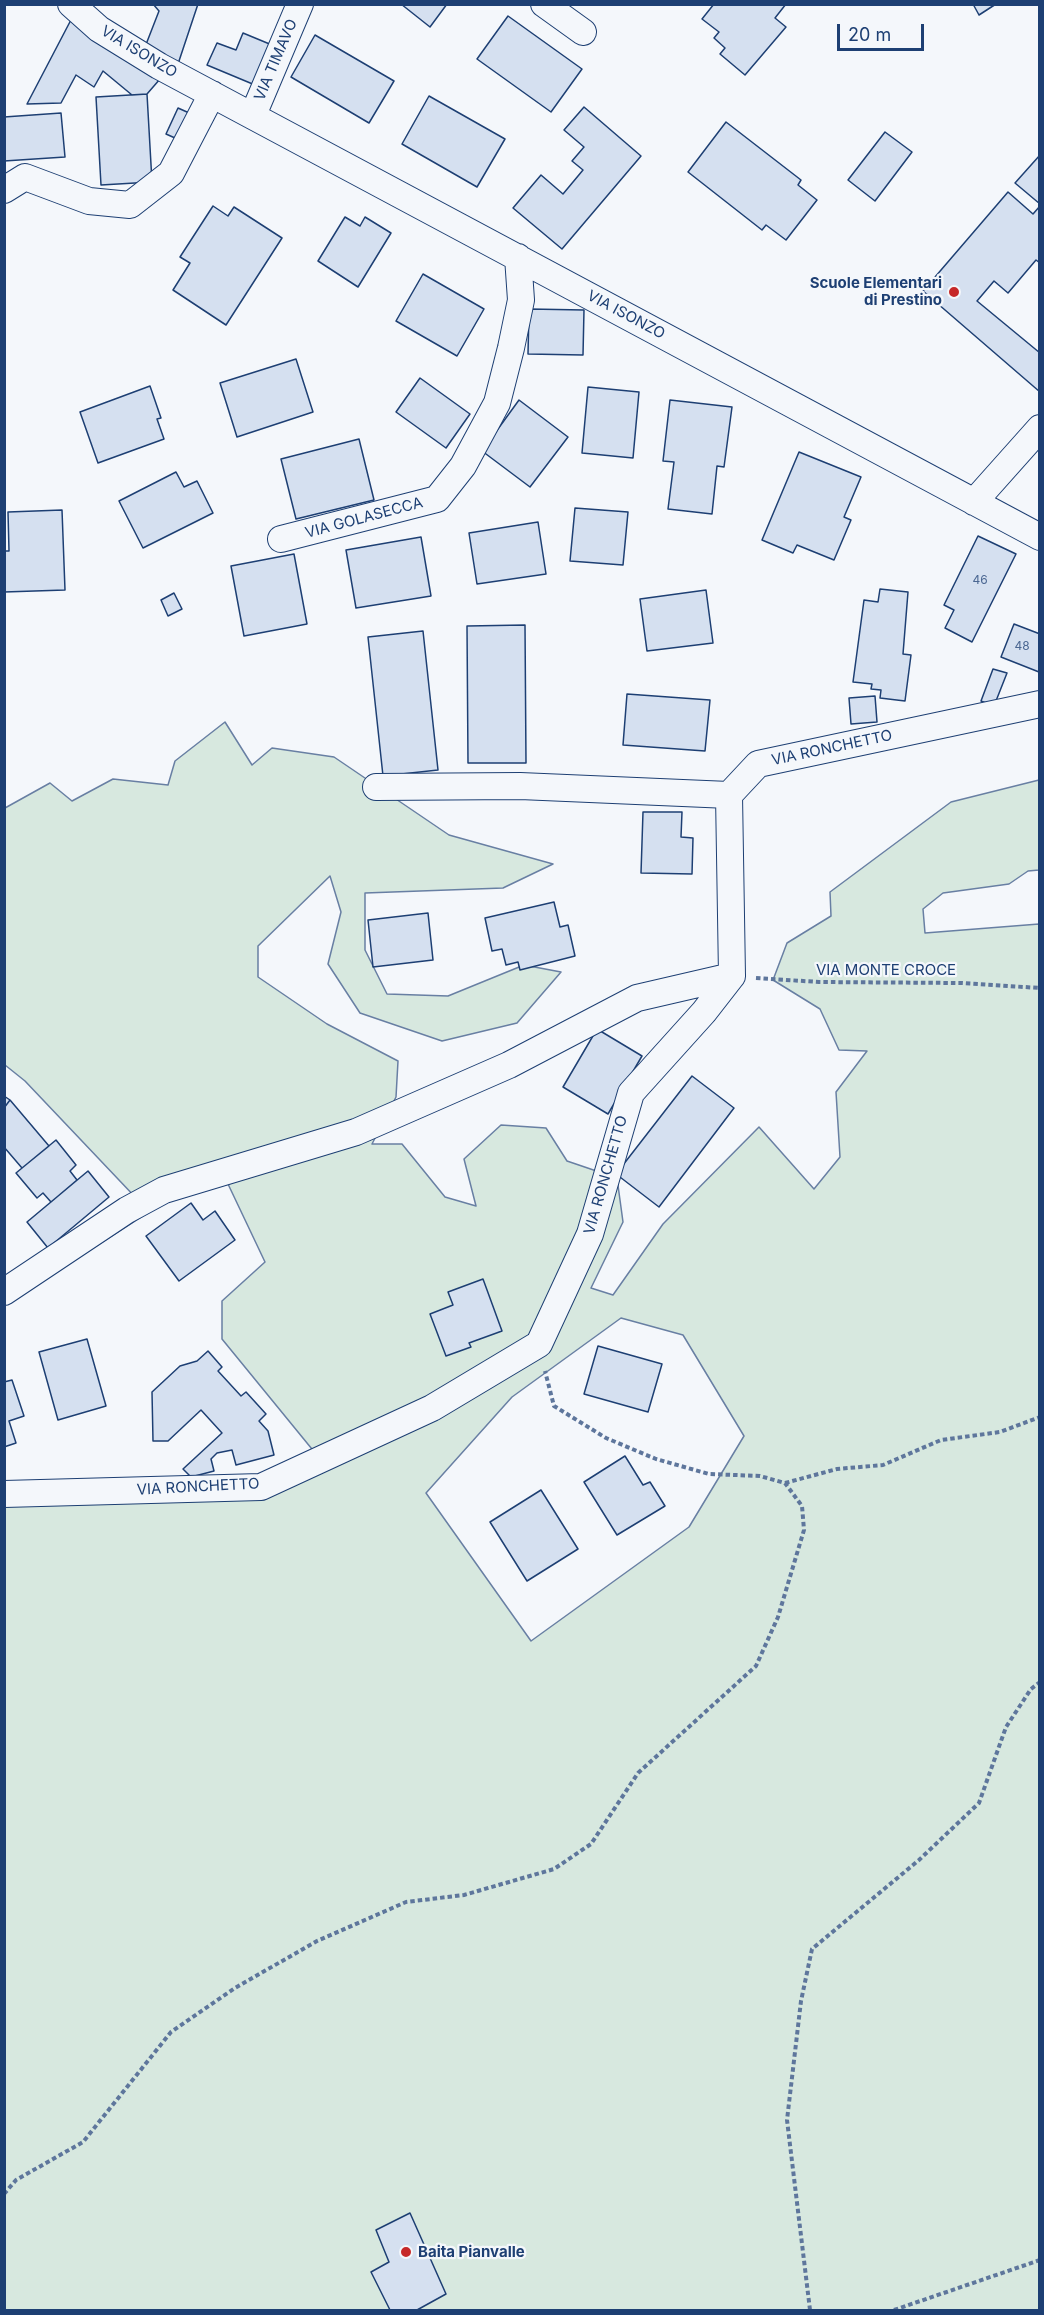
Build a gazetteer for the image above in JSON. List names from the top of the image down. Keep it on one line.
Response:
{"streets":{"street":["VIA ISONZO","VIA TIMAVO","VIA GOLASECCA","VIA RONCHETTO"],"path":["VIA MONTE CROCE"]},"crossings":[["VIA ISONZO","VIA TIMAVO"],["VIA ISONZO","VIA GOLASECCA"],["VIA RONCHETTO","VIA MONTE CROCE"]],"places":["Scuole Elementari di Prestino","Baita Pianvalle"],"house_numbers":["46","48"],"scale_bar":"20 m"}
